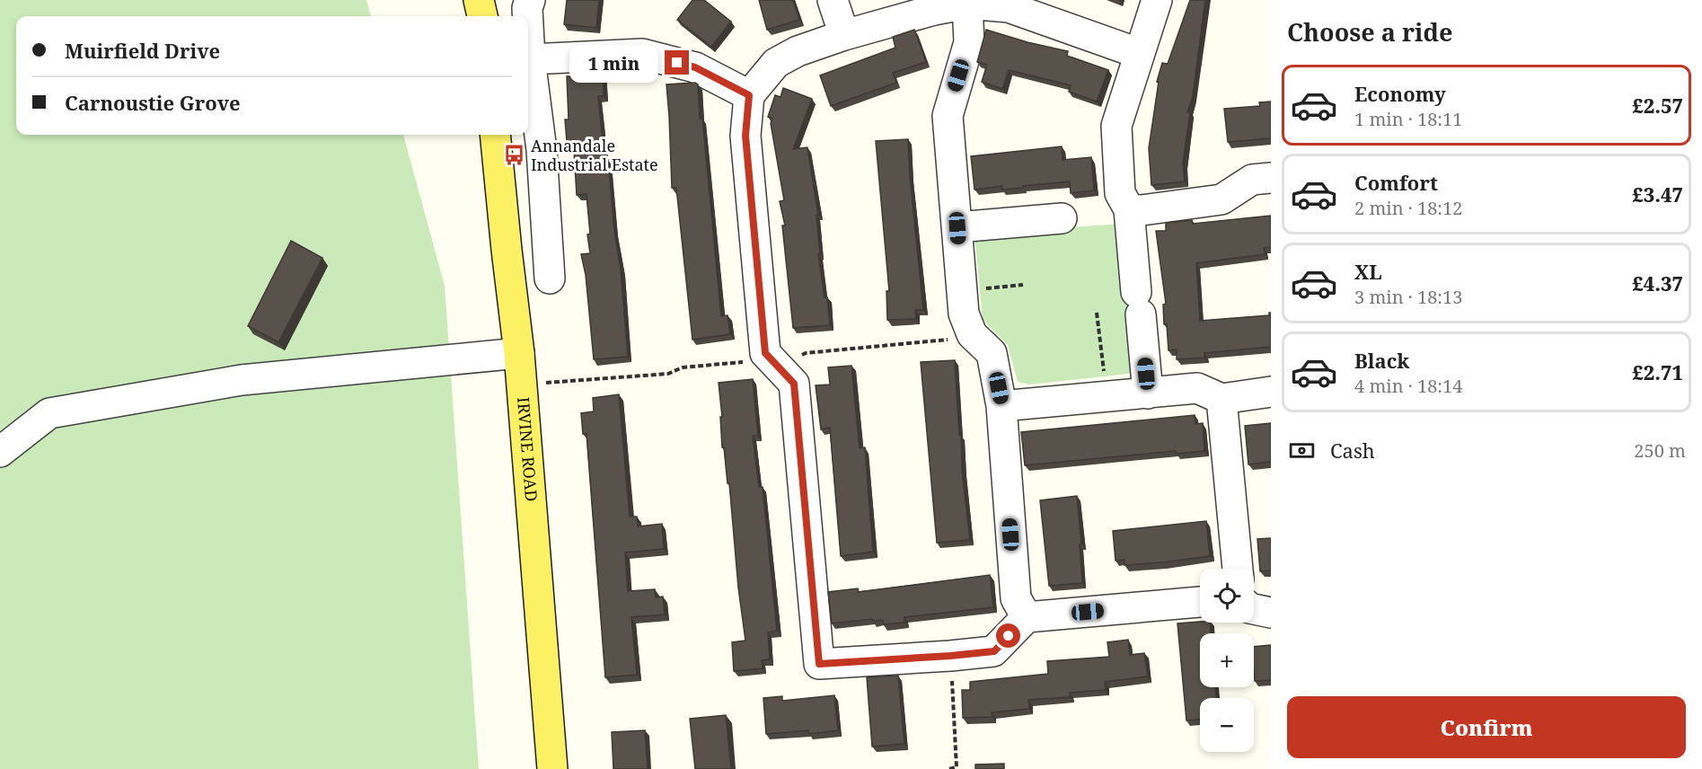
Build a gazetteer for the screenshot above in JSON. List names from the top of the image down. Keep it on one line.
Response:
{"streets":{"main road":["IRVINE ROAD"]},"places":{"bus stop":["Annandale Industrial Estate"]},"page":{"heading":"Choose a ride","banner":["Muirfield Drive","Carnoustie Grove"],"bubble":"1 min","list":[{"name":"Economy","note":"1 min · 18:11","value":"£2.57"},{"name":"Comfort","note":"2 min · 18:12","value":"£3.47"},{"name":"XL","note":"3 min · 18:13","value":"£4.37"},{"name":"Black","note":"4 min · 18:14","value":"£2.71"}],"pay":["Cash","250 m"],"map_buttons":["+","−"],"buttons":"Confirm"}}
